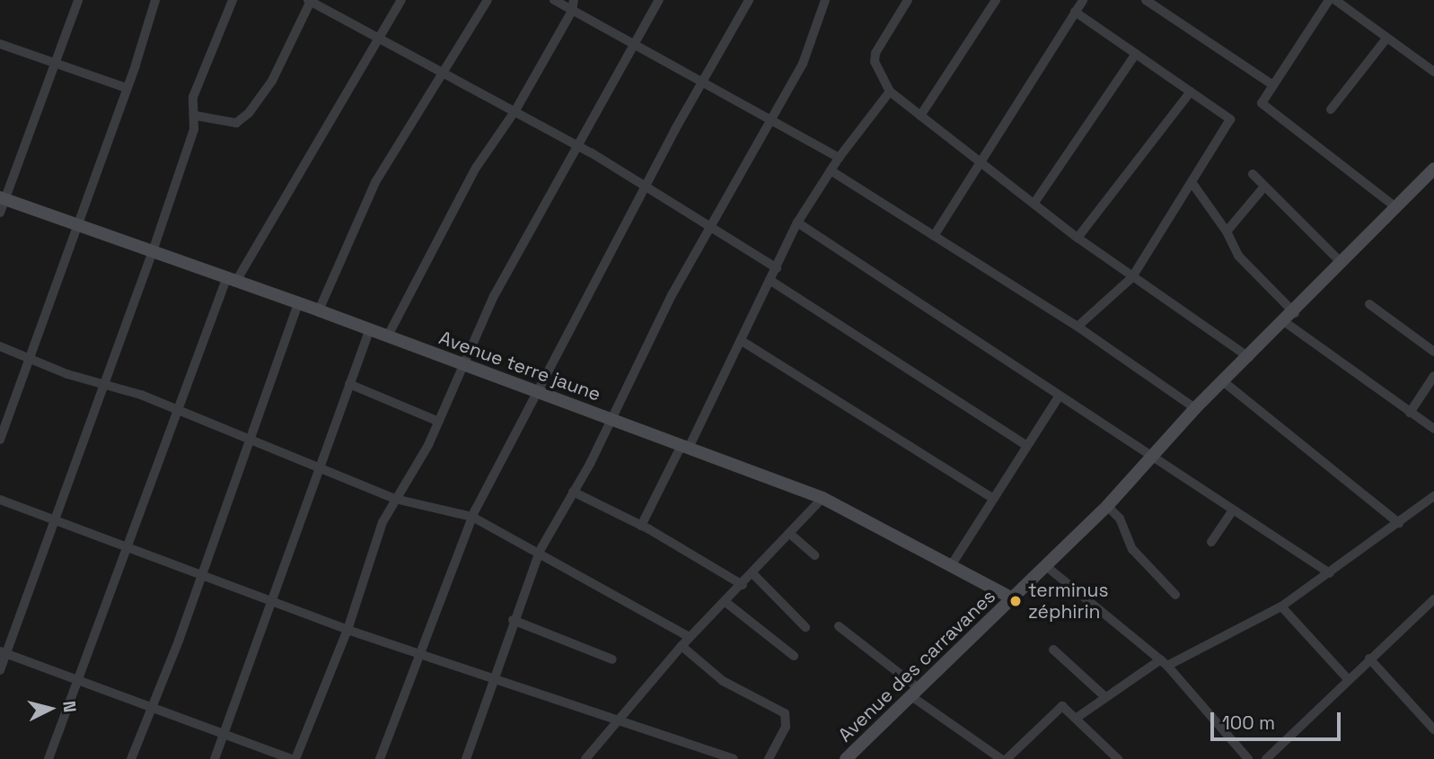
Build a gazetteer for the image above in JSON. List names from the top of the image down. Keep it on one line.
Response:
{"streets":{"street":["Avenue terre jaune","Avenue des carravanes"]},"crossings":[["Avenue terre jaune","Avenue des carravanes"]],"places":["terminus zéphirin"],"scale_bar":"100 m","north":"right"}
